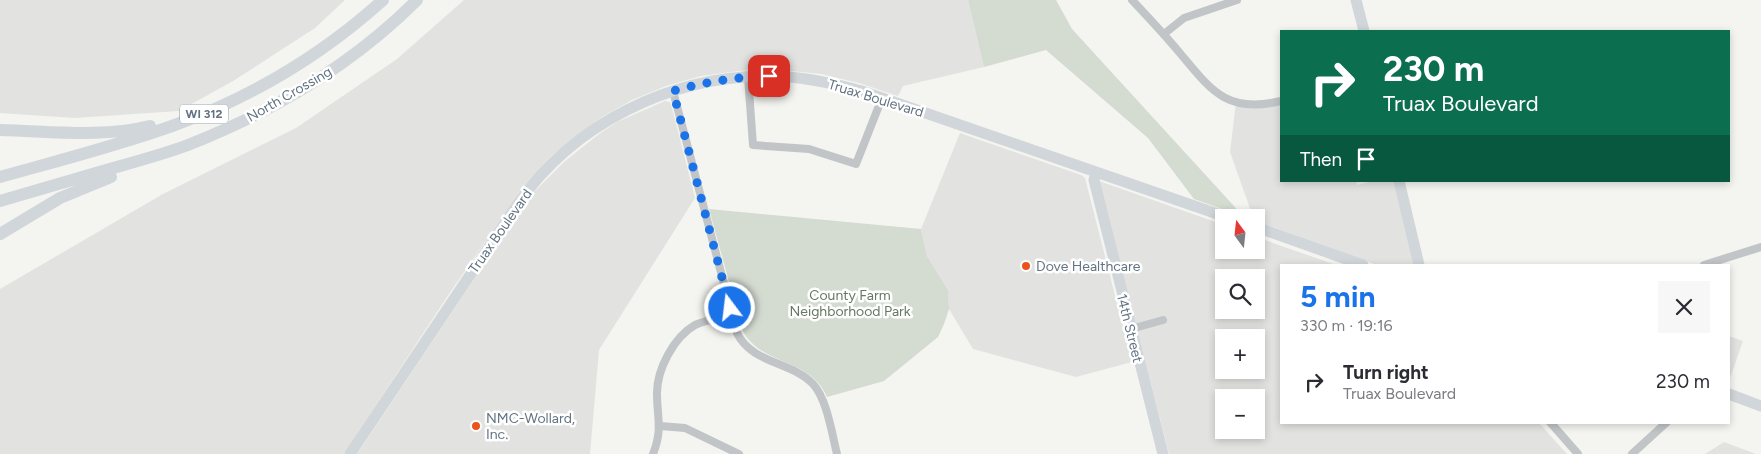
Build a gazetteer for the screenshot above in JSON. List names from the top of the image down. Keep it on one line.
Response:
{"streets":{"main road":["North Crossing","Truax Boulevard","WI 312","14th Street"]},"crossings":[["Truax Boulevard","14th Street"]],"parks":["County Farm Neighborhood Park"],"places":["Dove Healthcare","NMC-Wollard, Inc."],"north":"top","page":{"turn":["230 m","Truax Boulevard"],"then":"Then","map_buttons":["+","−"],"heading":["5 min","330 m · 19:16"],"list":[{"name":"Turn right","note":"Truax Boulevard","value":"230 m"}]}}
